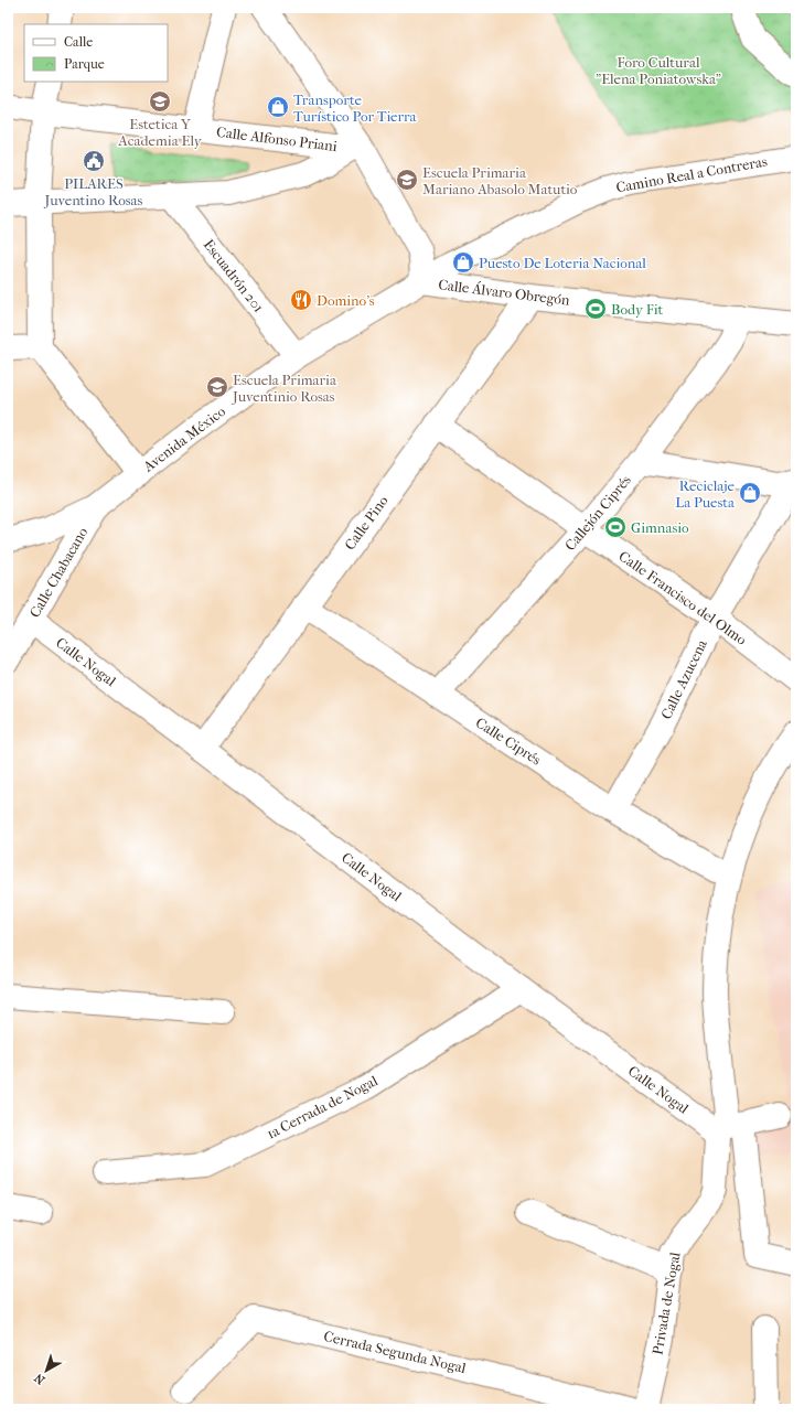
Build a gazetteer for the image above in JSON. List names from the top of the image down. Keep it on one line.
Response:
{"streets":{"street":["Calle Alfonso Priani","Camino Real a Contreras","Escuadrón 201","Calle Álvaro Obregón","Avenida México","Callejón Ciprés","Calle Pino","Calle Chabacano","Calle Francisco del Olmo","Calle Nogal","Calle Azucena","Calle Ciprés","1a Cerrada de Nogal","Privada de Nogal","Cerrada Segunda Nogal"]},"crossings":[["Camino Real a Contreras","Calle Álvaro Obregón"],["Camino Real a Contreras","Avenida México"],["Escuadrón 201","Avenida México"],["Calle Álvaro Obregón","Avenida México"],["Calle Álvaro Obregón","Callejón Ciprés"],["Calle Álvaro Obregón","Calle Pino"],["Avenida México","Calle Chabacano"],["Callejón Ciprés","Calle Francisco del Olmo"],["Callejón Ciprés","Calle Ciprés"],["Calle Pino","Calle Francisco del Olmo"],["Calle Pino","Calle Nogal"],["Calle Pino","Calle Ciprés"],["Calle Chabacano","Calle Nogal"],["Calle Francisco del Olmo","Calle Azucena"],["Calle Nogal","1a Cerrada de Nogal"],["Calle Nogal","Privada de Nogal"],["Calle Azucena","Calle Ciprés"]],"parks":["Foro Cultural \"Elena Poniatowska\""],"places":{"school or university":["Estetica Y Academia Ely","Escuela Primaria Mariano Abasolo Matutio","Escuela Primaria Juventinio Rosas"],"shop":["Transporte Turístico Por Tierra","Puesto De Loteria Nacional","Reciclaje La Puesta"],"public building":["PILARES Juventino Rosas"],"restaurant":["Domino's"],"sports":["Body Fit","Gimnasio"]},"legend":["Calle","Parque"],"north":"bottom left"}
